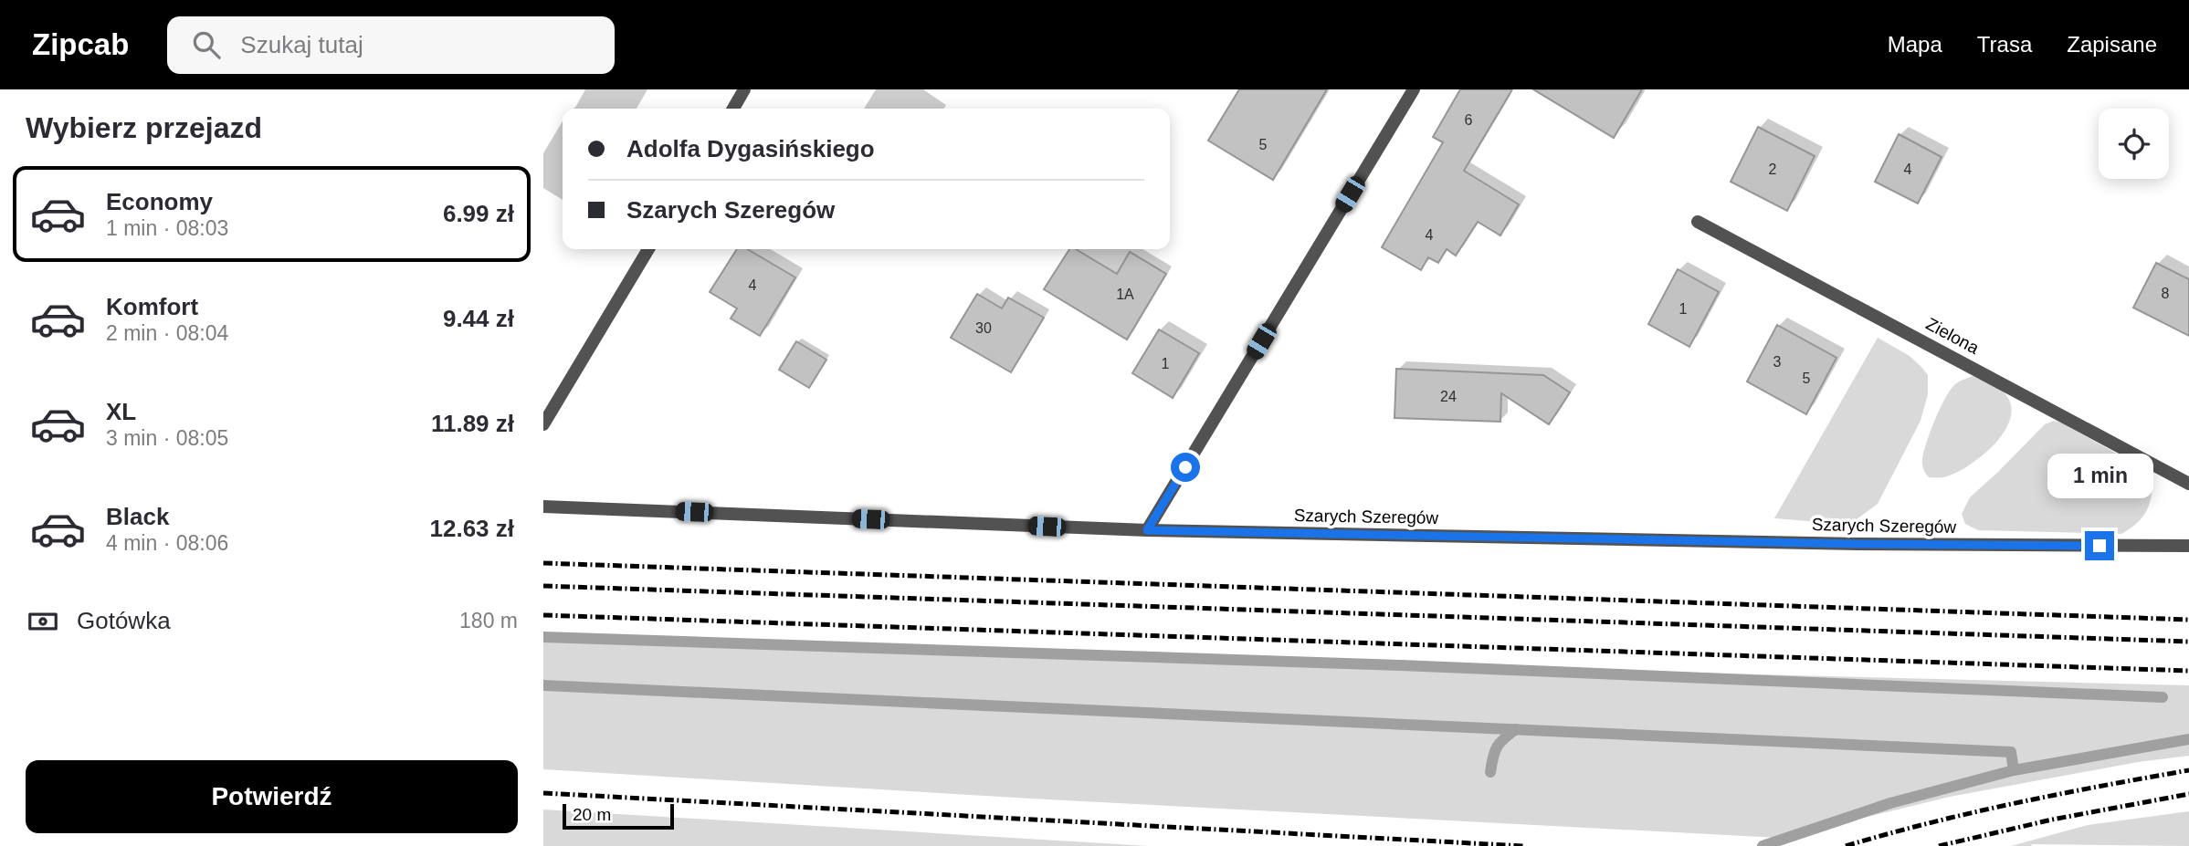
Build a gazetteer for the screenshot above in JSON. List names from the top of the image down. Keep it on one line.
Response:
{"streets":{"street":["Zielona","Szarych Szeregów"]},"house_numbers":["6","5","2","4","4","4","8","1A","1","30","3","1","5","24"],"scale_bar":"20 m","page":{"header":"Zipcab","search":"Szukaj tutaj","nav":["Mapa","Trasa","Zapisane"],"heading":"Wybierz przejazd","banner":["Adolfa Dygasińskiego","Szarych Szeregów"],"list":[{"name":"Economy","note":"1 min · 08:03","value":"6.99 zł"},{"name":"Komfort","note":"2 min · 08:04","value":"9.44 zł"},{"name":"XL","note":"3 min · 08:05","value":"11.89 zł"},{"name":"Black","note":"4 min · 08:06","value":"12.63 zł"}],"bubble":"1 min","pay":["Gotówka","180 m"],"buttons":"Potwierdź","scale":"20 m"}}
